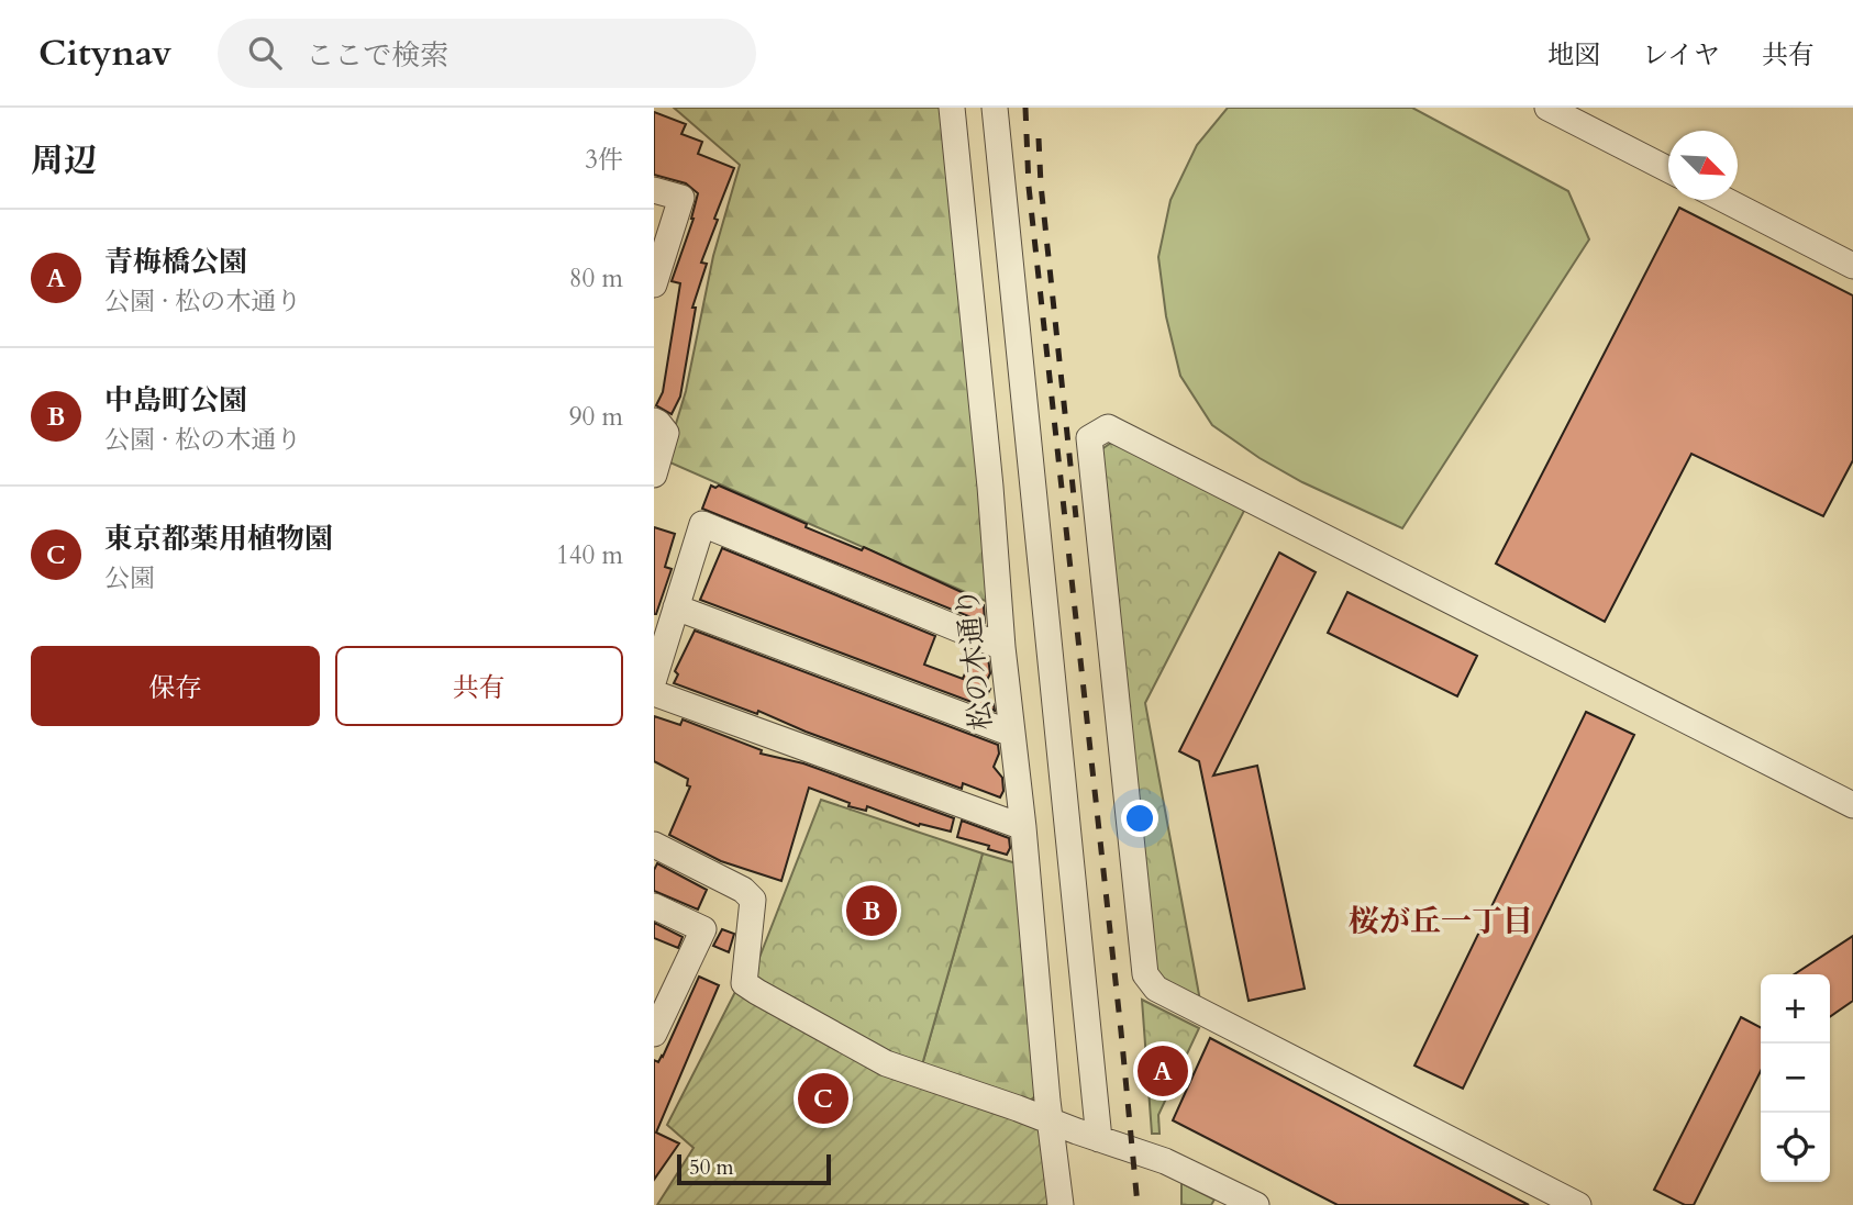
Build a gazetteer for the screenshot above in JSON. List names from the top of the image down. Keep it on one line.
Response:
{"streets":{"street":["松の木通り"]},"districts":["桜が丘一丁目"],"scale_bar":"50 m","north":"bottom right","page":{"header":"Citynav","search":"ここで検索","nav":["地図","レイヤ","共有"],"heading":["周辺","3件"],"list":[{"mark":"A","name":"青梅橋公園","note":"公園 · 松の木通り","value":"80 m"},{"mark":"B","name":"中島町公園","note":"公園 · 松の木通り","value":"90 m"},{"mark":"C","name":"東京都薬用植物園","note":"公園","value":"140 m"}],"buttons":["保存","共有"],"pins":["B","A","C"],"map_buttons":["+","−"],"scale":"50 m"}}
